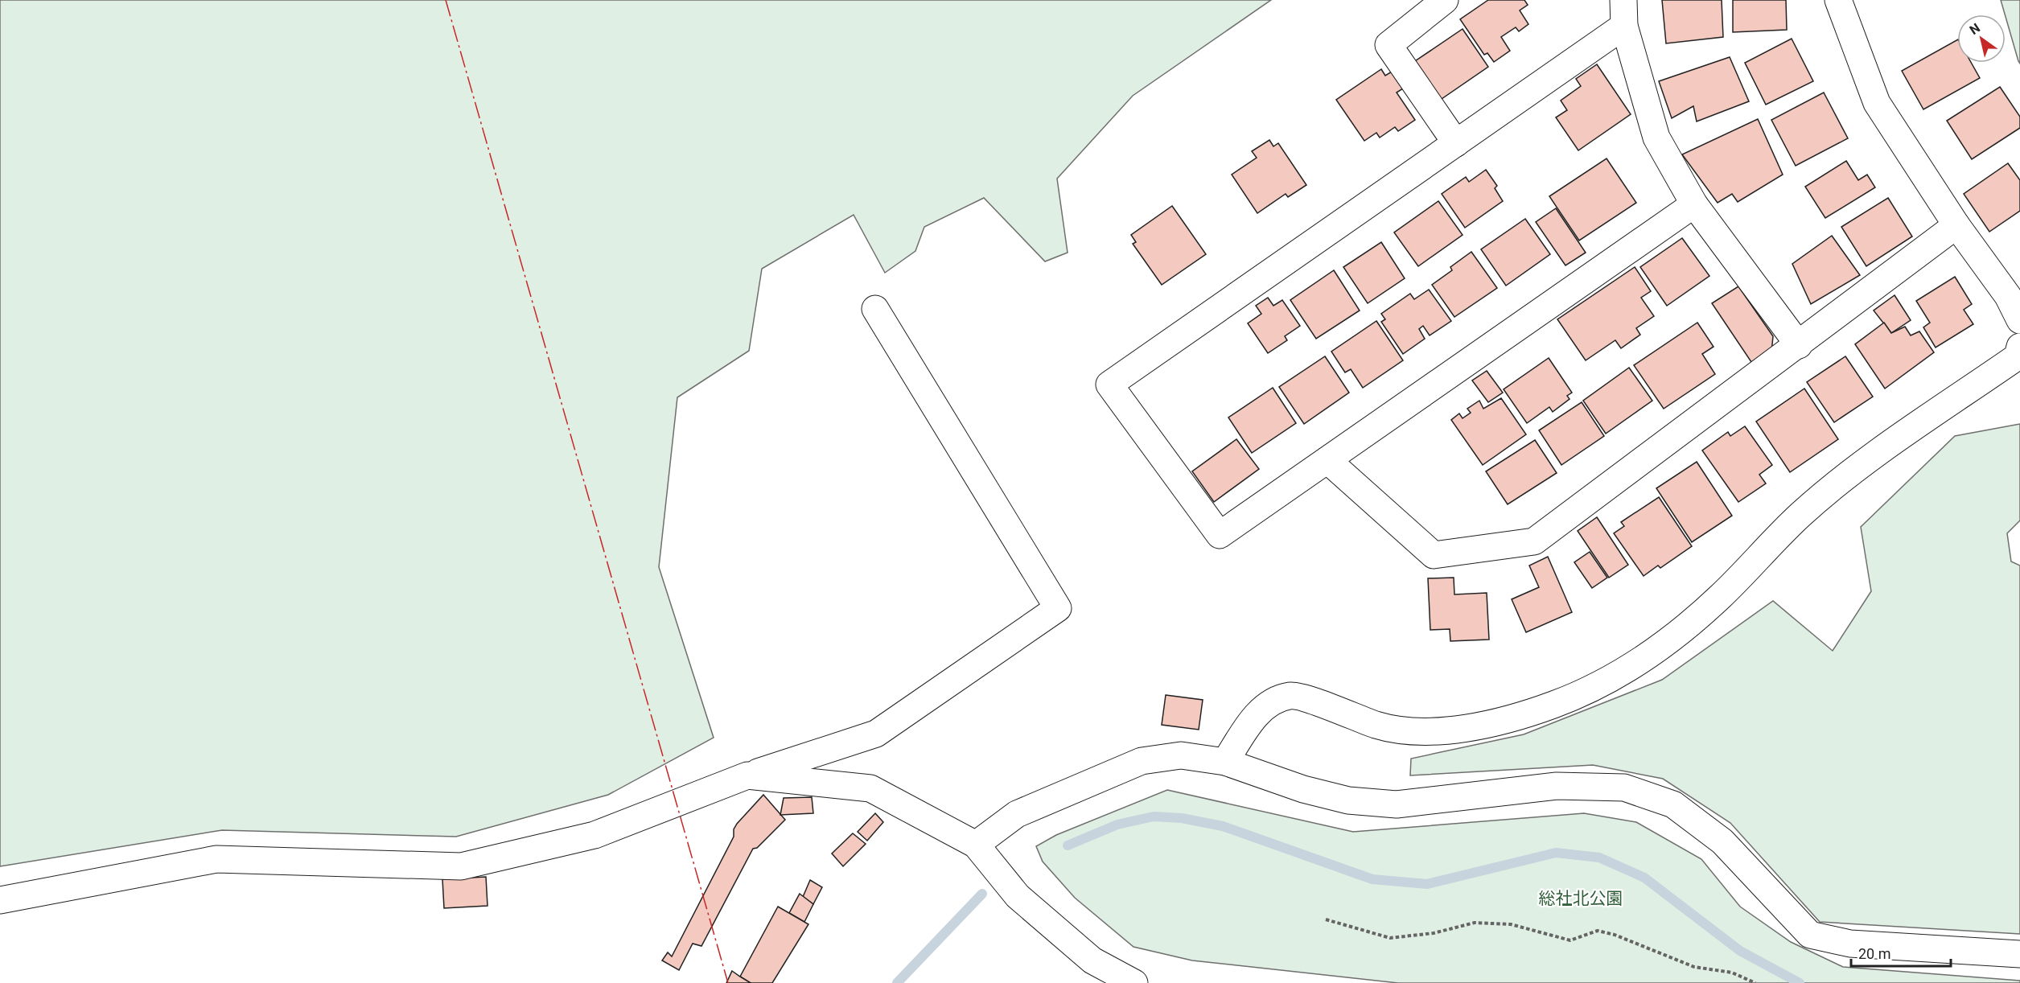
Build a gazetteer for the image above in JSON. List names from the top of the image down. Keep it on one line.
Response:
{"parks":["総社北公園"],"scale_bar":"20 m","north":"top left"}
